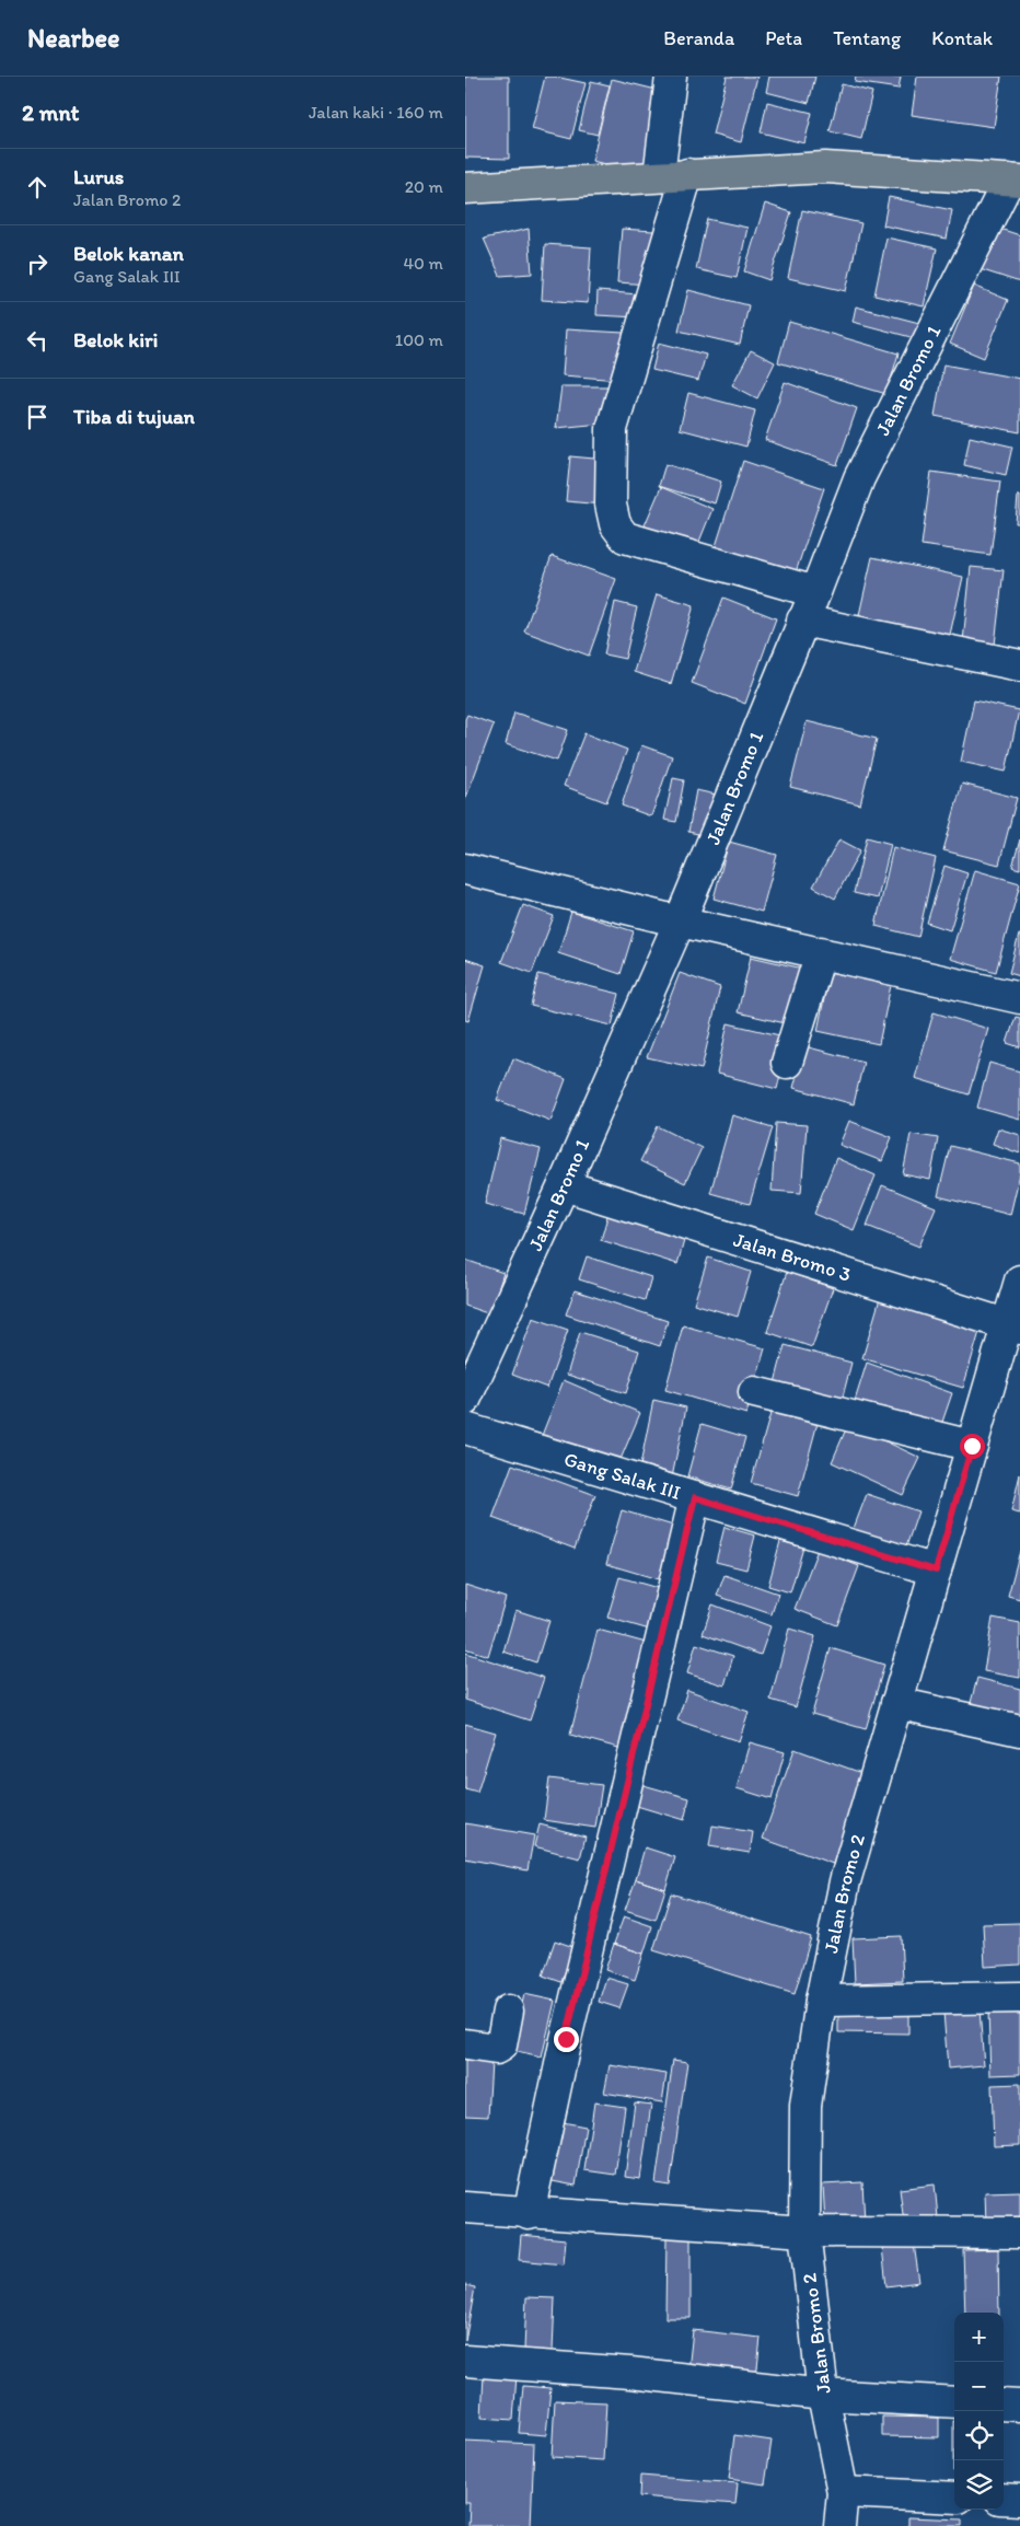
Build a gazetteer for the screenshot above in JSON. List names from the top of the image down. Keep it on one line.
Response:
{"streets":{"street":["Jalan Bromo 1","Jalan Bromo 3","Gang Salak III","Jalan Bromo 2"]},"crossings":[["Jalan Bromo 1","Jalan Bromo 3"],["Jalan Bromo 3","Jalan Bromo 2"],["Gang Salak III","Jalan Bromo 2"]],"page":{"header":"Nearbee","nav":["Beranda","Peta","Tentang","Kontak"],"heading":["2 mnt","Jalan kaki · 160 m"],"list":[["Lurus","Jalan Bromo 2","20 m"],["Belok kanan","Gang Salak III","40 m"],["Belok kiri","100 m"],"Tiba di tujuan"],"map_buttons":["+","−"]}}
